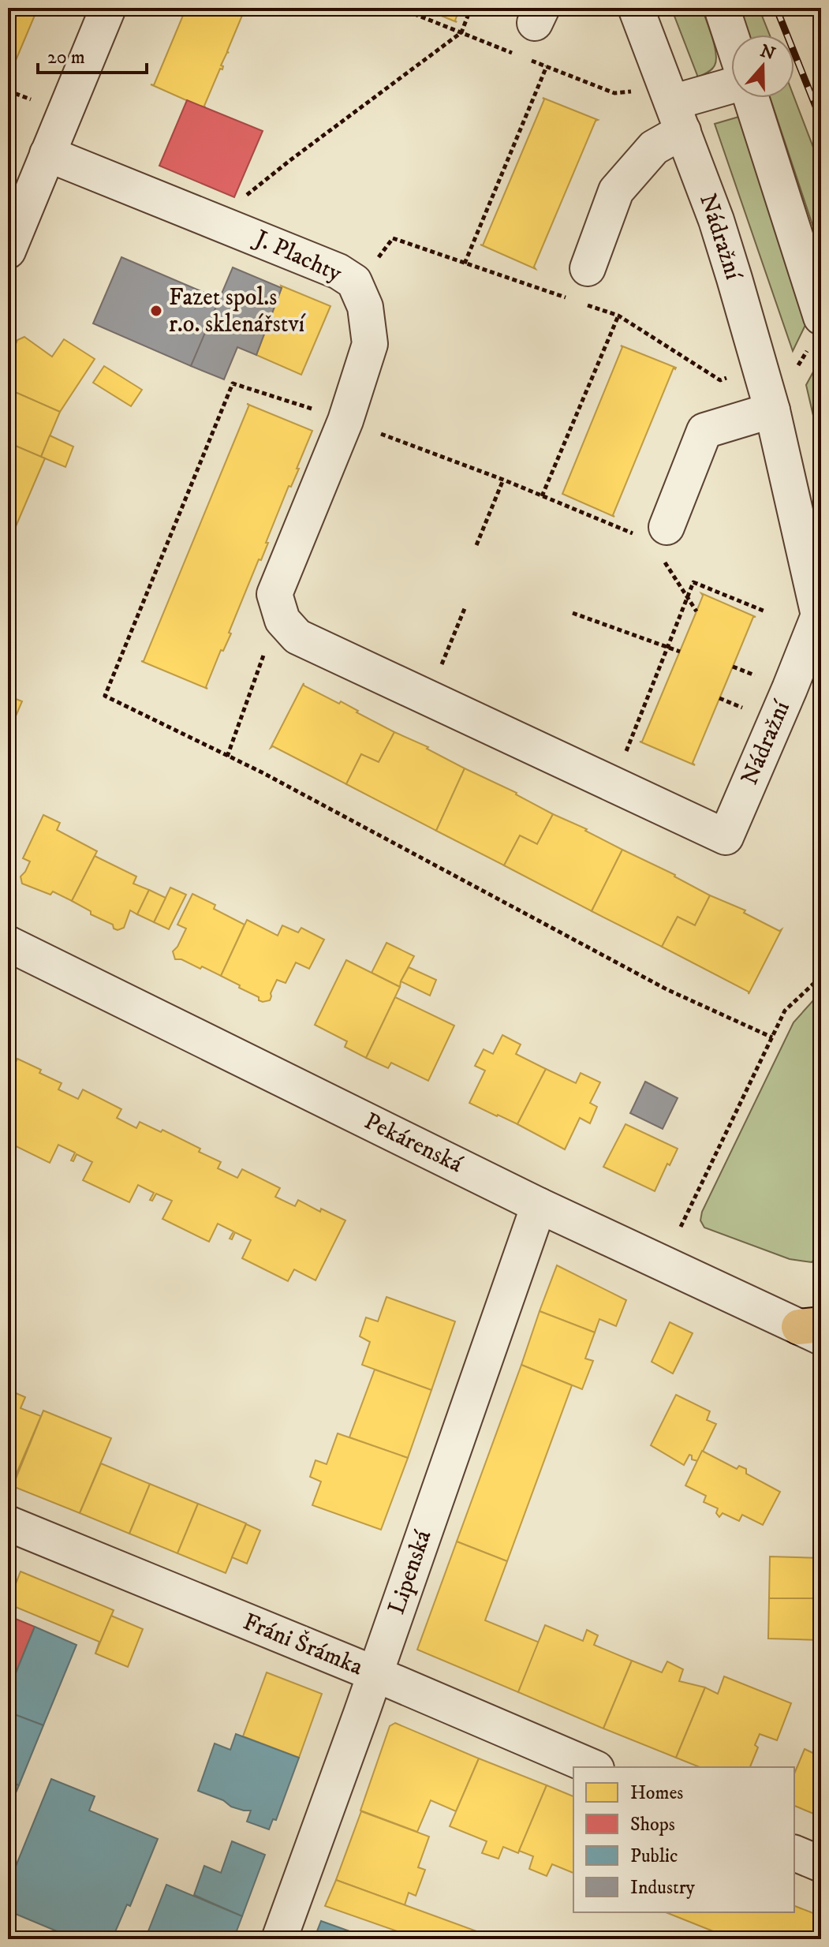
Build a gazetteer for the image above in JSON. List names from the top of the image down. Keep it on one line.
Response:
{"streets":{"street":["Nádražní","J. Plachty","Pekárenská","Lipenská","Fráni Šrámka"]},"crossings":[["Nádražní","J. Plachty"],["Pekárenská","Lipenská"],["Lipenská","Fráni Šrámka"]],"places":["Fazet spol.s r.o. sklenářství"],"legend":["Homes","Shops","Public","Industry"],"scale_bar":"20 m","north":"top"}
